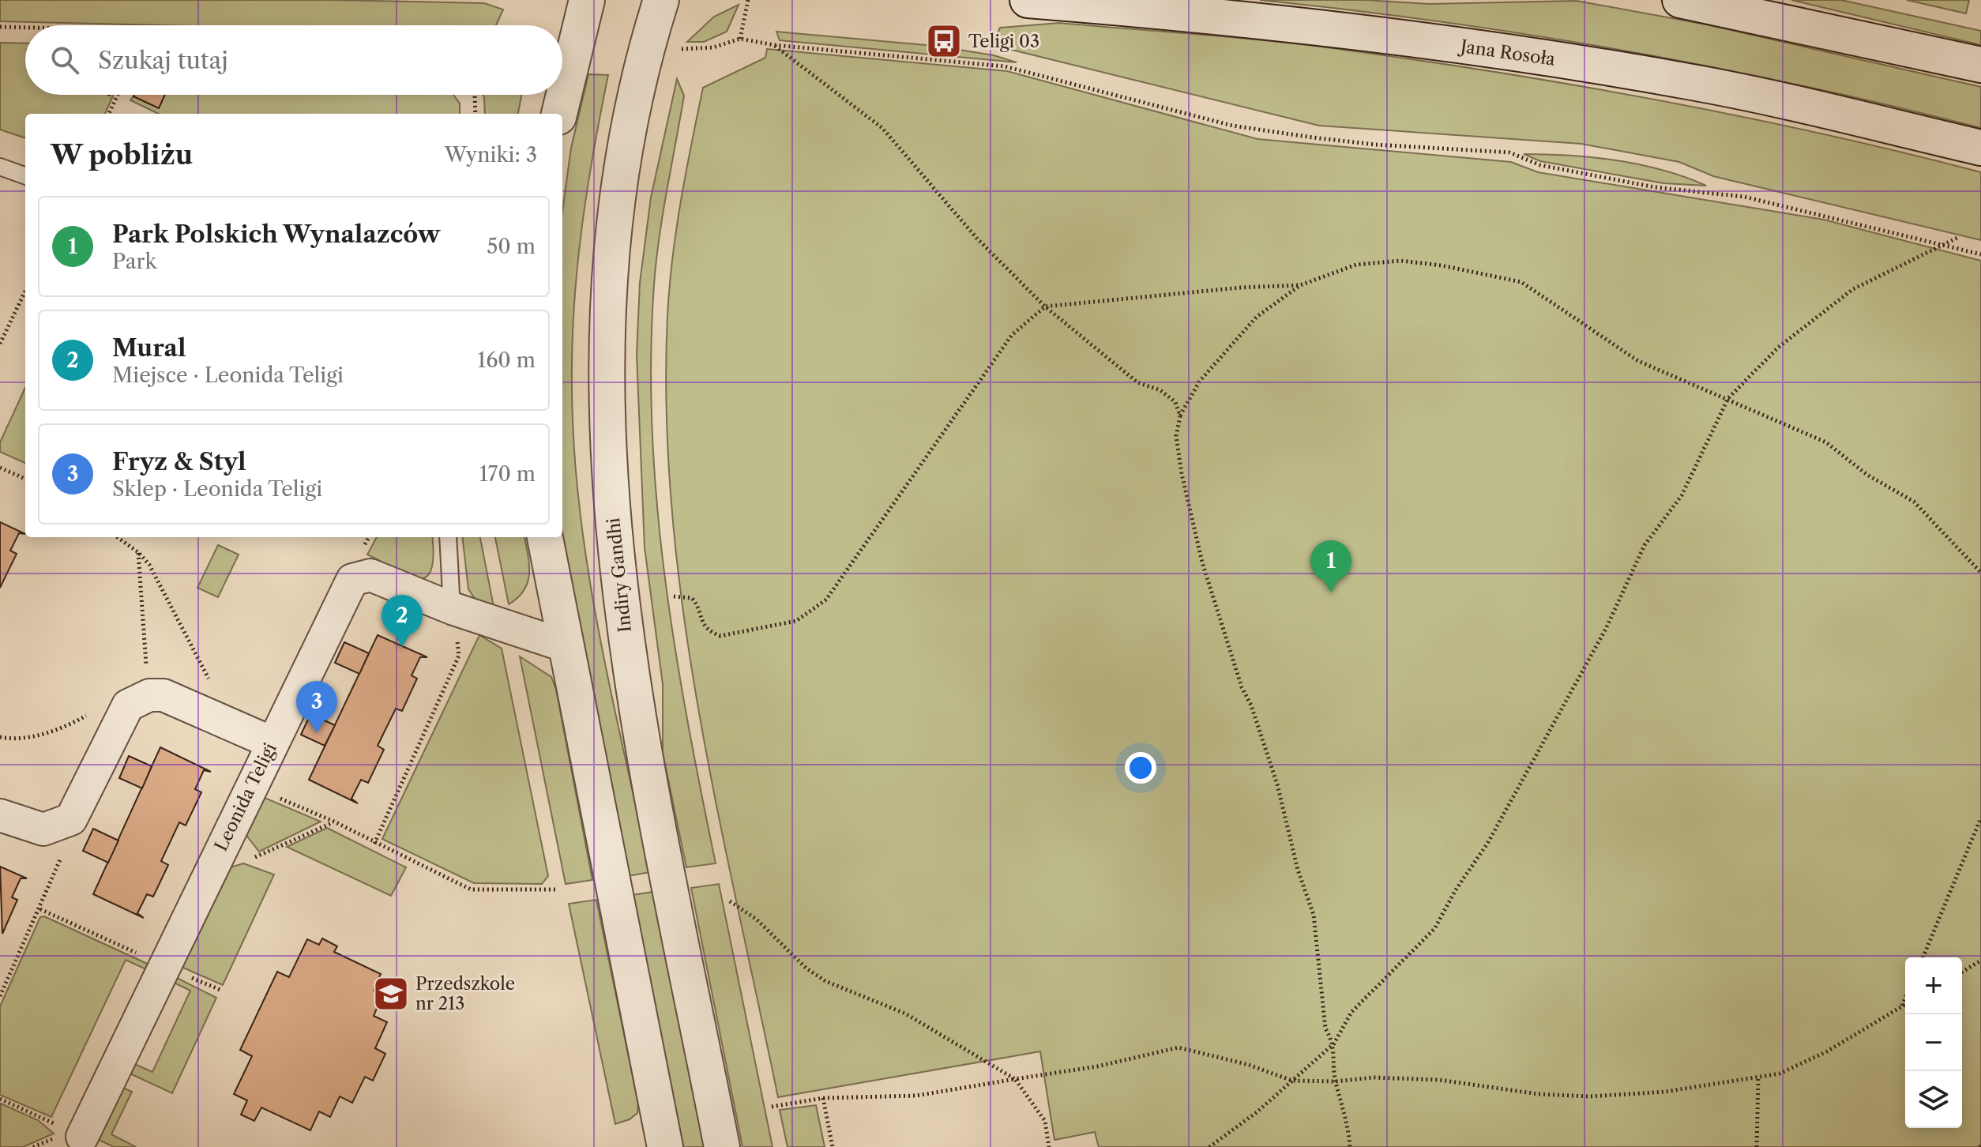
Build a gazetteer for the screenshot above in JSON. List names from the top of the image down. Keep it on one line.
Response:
{"streets":{"street":["Jana Rosoła","Indiry Gandhi","Leonida Teligi"]},"places":{"bus stop":["Teligi 03"],"school or university":["Przedszkole nr 213"]},"page":{"search":"Szukaj tutaj","heading":["W pobliżu","Wyniki: 3"],"list":[{"mark":"1","name":"Park Polskich Wynalazców","note":"Park","value":"50 m"},{"mark":"2","name":"Mural","note":"Miejsce · Leonida Teligi","value":"160 m"},{"mark":"3","name":"Fryz & Styl","note":"Sklep · Leonida Teligi","value":"170 m"}],"pins":["1","2","3"],"map_buttons":["+","−"]}}
